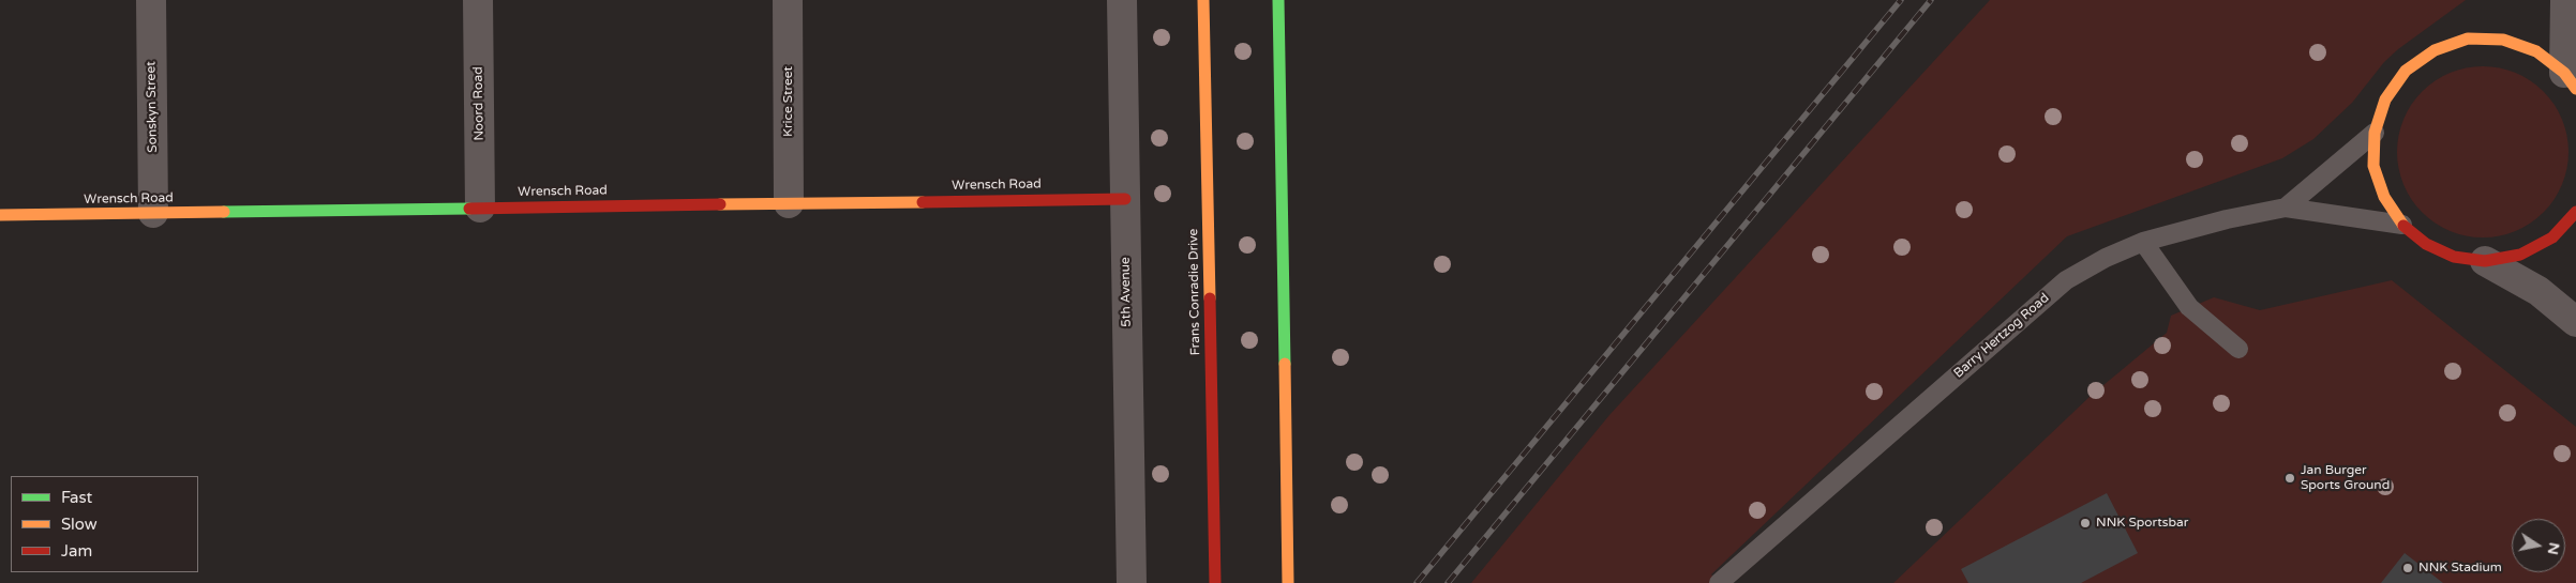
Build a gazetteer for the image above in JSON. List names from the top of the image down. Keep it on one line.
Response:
{"streets":{"street":["Krice Street","Noord Road","Sonskyn Street","Wrensch Road","5th Avenue","Frans Conradie Drive"],"lane":["Barry Hertzog Road"]},"crossings":[["Krice Street","Wrensch Road"],["Noord Road","Wrensch Road"],["Sonskyn Street","Wrensch Road"],["Wrensch Road","5th Avenue"]],"places":["Jan Burger Sports Ground","NNK Sportsbar","NNK Stadium"],"legend":["Fast","Slow","Jam"],"north":"right"}
